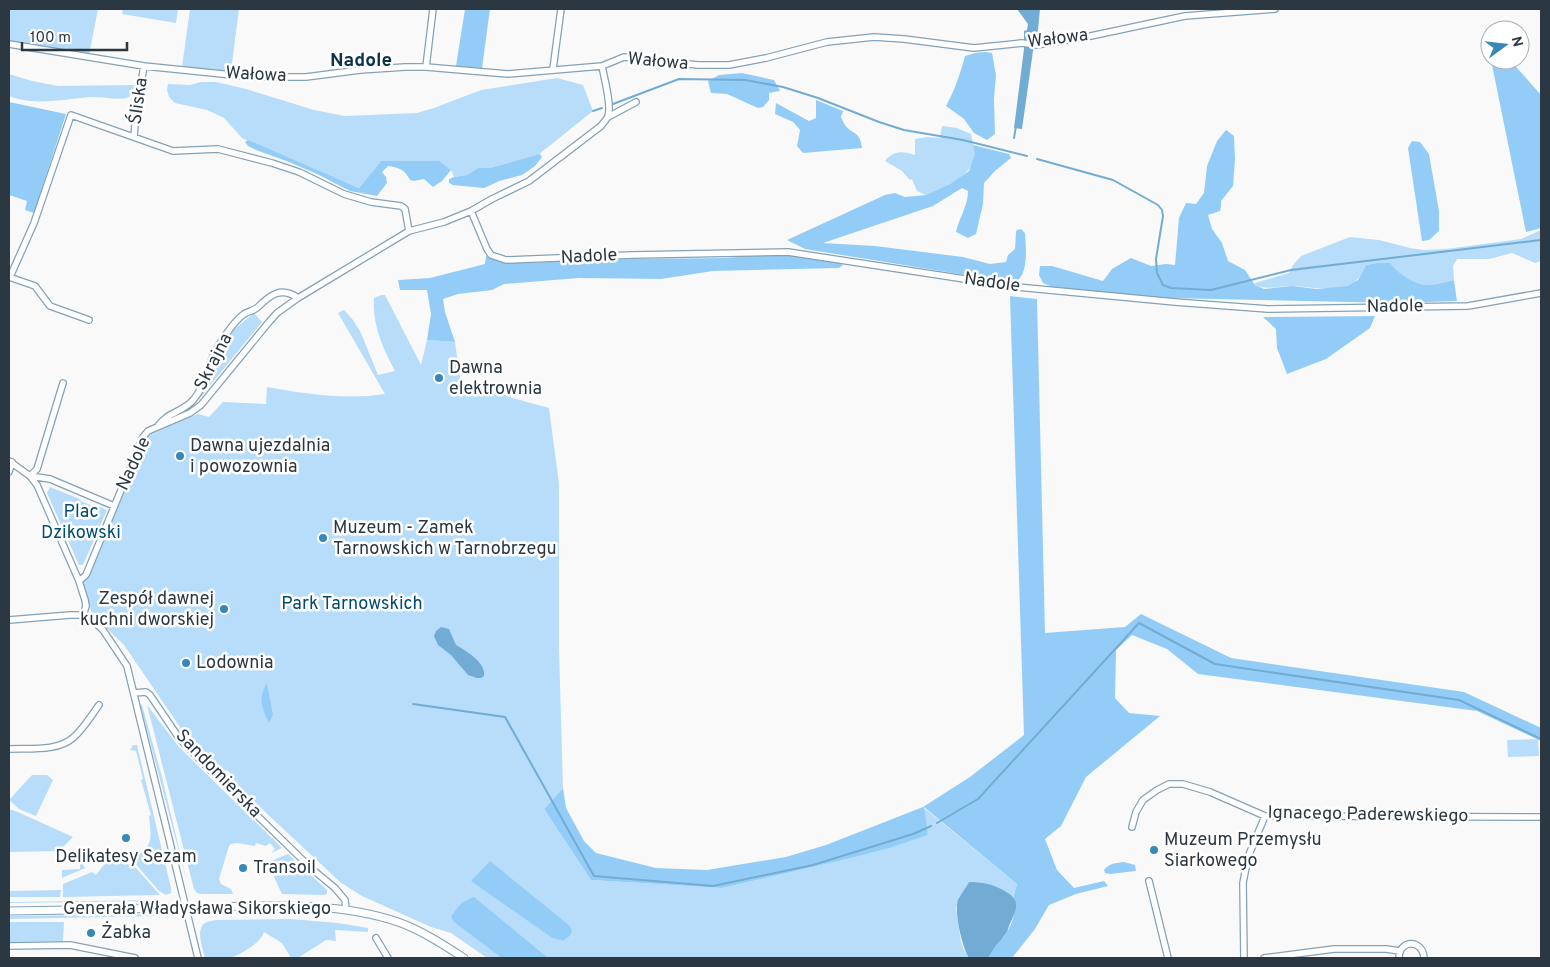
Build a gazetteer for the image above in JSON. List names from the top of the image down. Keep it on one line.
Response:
{"streets":{"street":["Wałowa","Śliska","Nadole","Skrajna","Sandomierska","Ignacego Paderewskiego","Generała Władysława Sikorskiego"]},"crossings":[["Wałowa","Śliska"],["Nadole","Skrajna"],["Sandomierska","Generała Władysława Sikorskiego"]],"districts":["Nadole"],"parks":["Plac Dzikowski","Park Tarnowskich"],"places":["Dawna elektrownia","Dawna ujezdalnia i powozownia","Muzeum - Zamek Tarnowskich w Tarnobrzegu","Zespół dawnej kuchni dworskiej","Lodownia","Delikatesy Sezam","Muzeum Przemysłu Siarkowego","Transoil","Żabka"],"scale_bar":"100 m","north":"right"}
